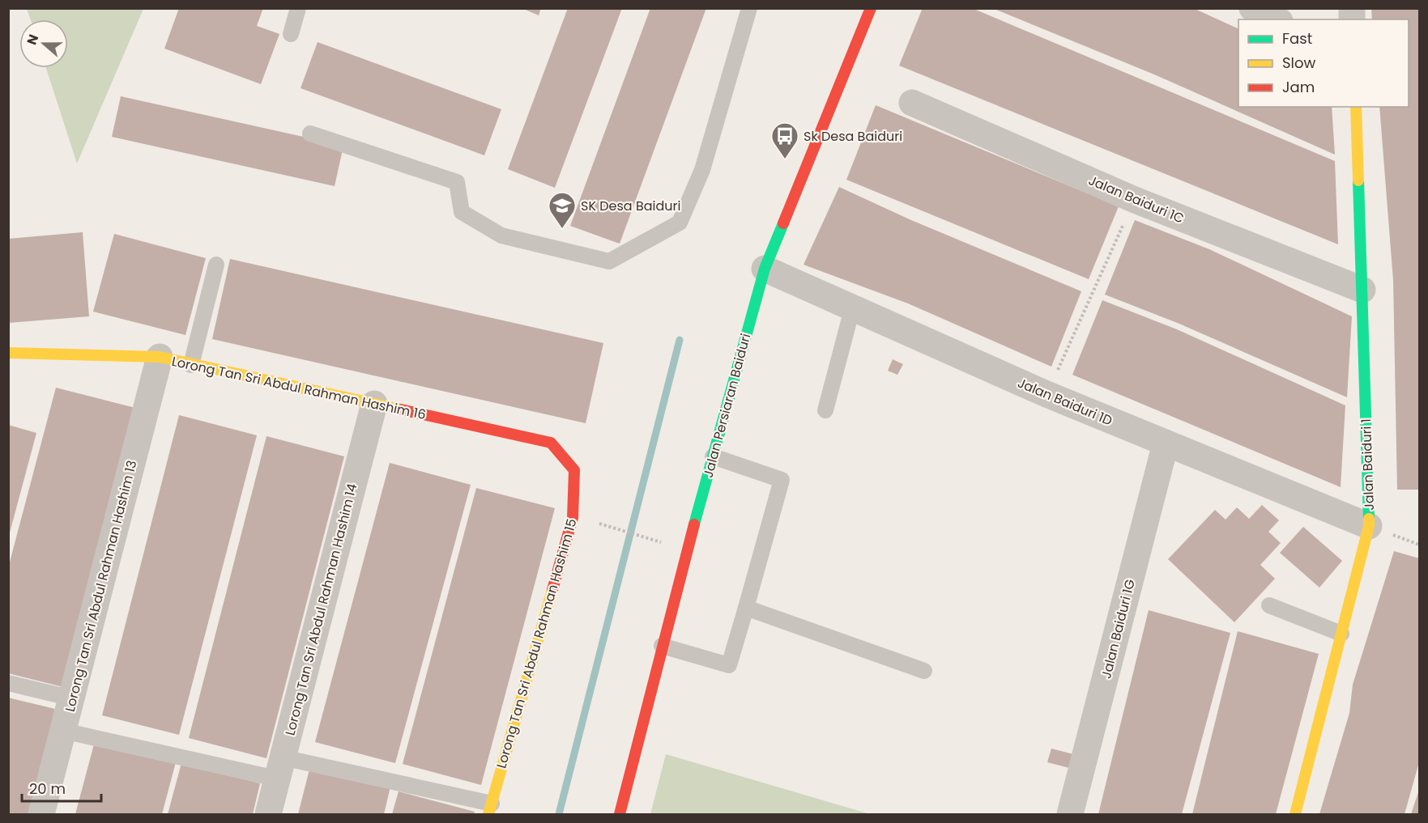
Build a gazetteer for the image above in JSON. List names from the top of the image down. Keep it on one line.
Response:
{"streets":{"street":["Jalan Baiduri 1C","Lorong Tan Sri Abdul Rahman Hashim 16","Jalan Baiduri 1D","Jalan Persiaran Baiduri","Jalan Baiduri 1","Lorong Tan Sri Abdul Rahman Hashim 13","Lorong Tan Sri Abdul Rahman Hashim 14","Jalan Baiduri 1G","Lorong Tan Sri Abdul Rahman Hashim 15"]},"crossings":[["Jalan Baiduri 1C","Jalan Baiduri 1"],["Lorong Tan Sri Abdul Rahman Hashim 16","Lorong Tan Sri Abdul Rahman Hashim 13"],["Lorong Tan Sri Abdul Rahman Hashim 16","Lorong Tan Sri Abdul Rahman Hashim 14"],["Lorong Tan Sri Abdul Rahman Hashim 16","Lorong Tan Sri Abdul Rahman Hashim 15"],["Jalan Baiduri 1D","Jalan Persiaran Baiduri"],["Jalan Baiduri 1D","Jalan Baiduri 1"],["Jalan Baiduri 1D","Jalan Baiduri 1G"]],"places":{"bus stop":["Sk Desa Baiduri"],"school or university":["SK Desa Baiduri"]},"legend":["Fast","Slow","Jam"],"scale_bar":"20 m","north":"left"}
